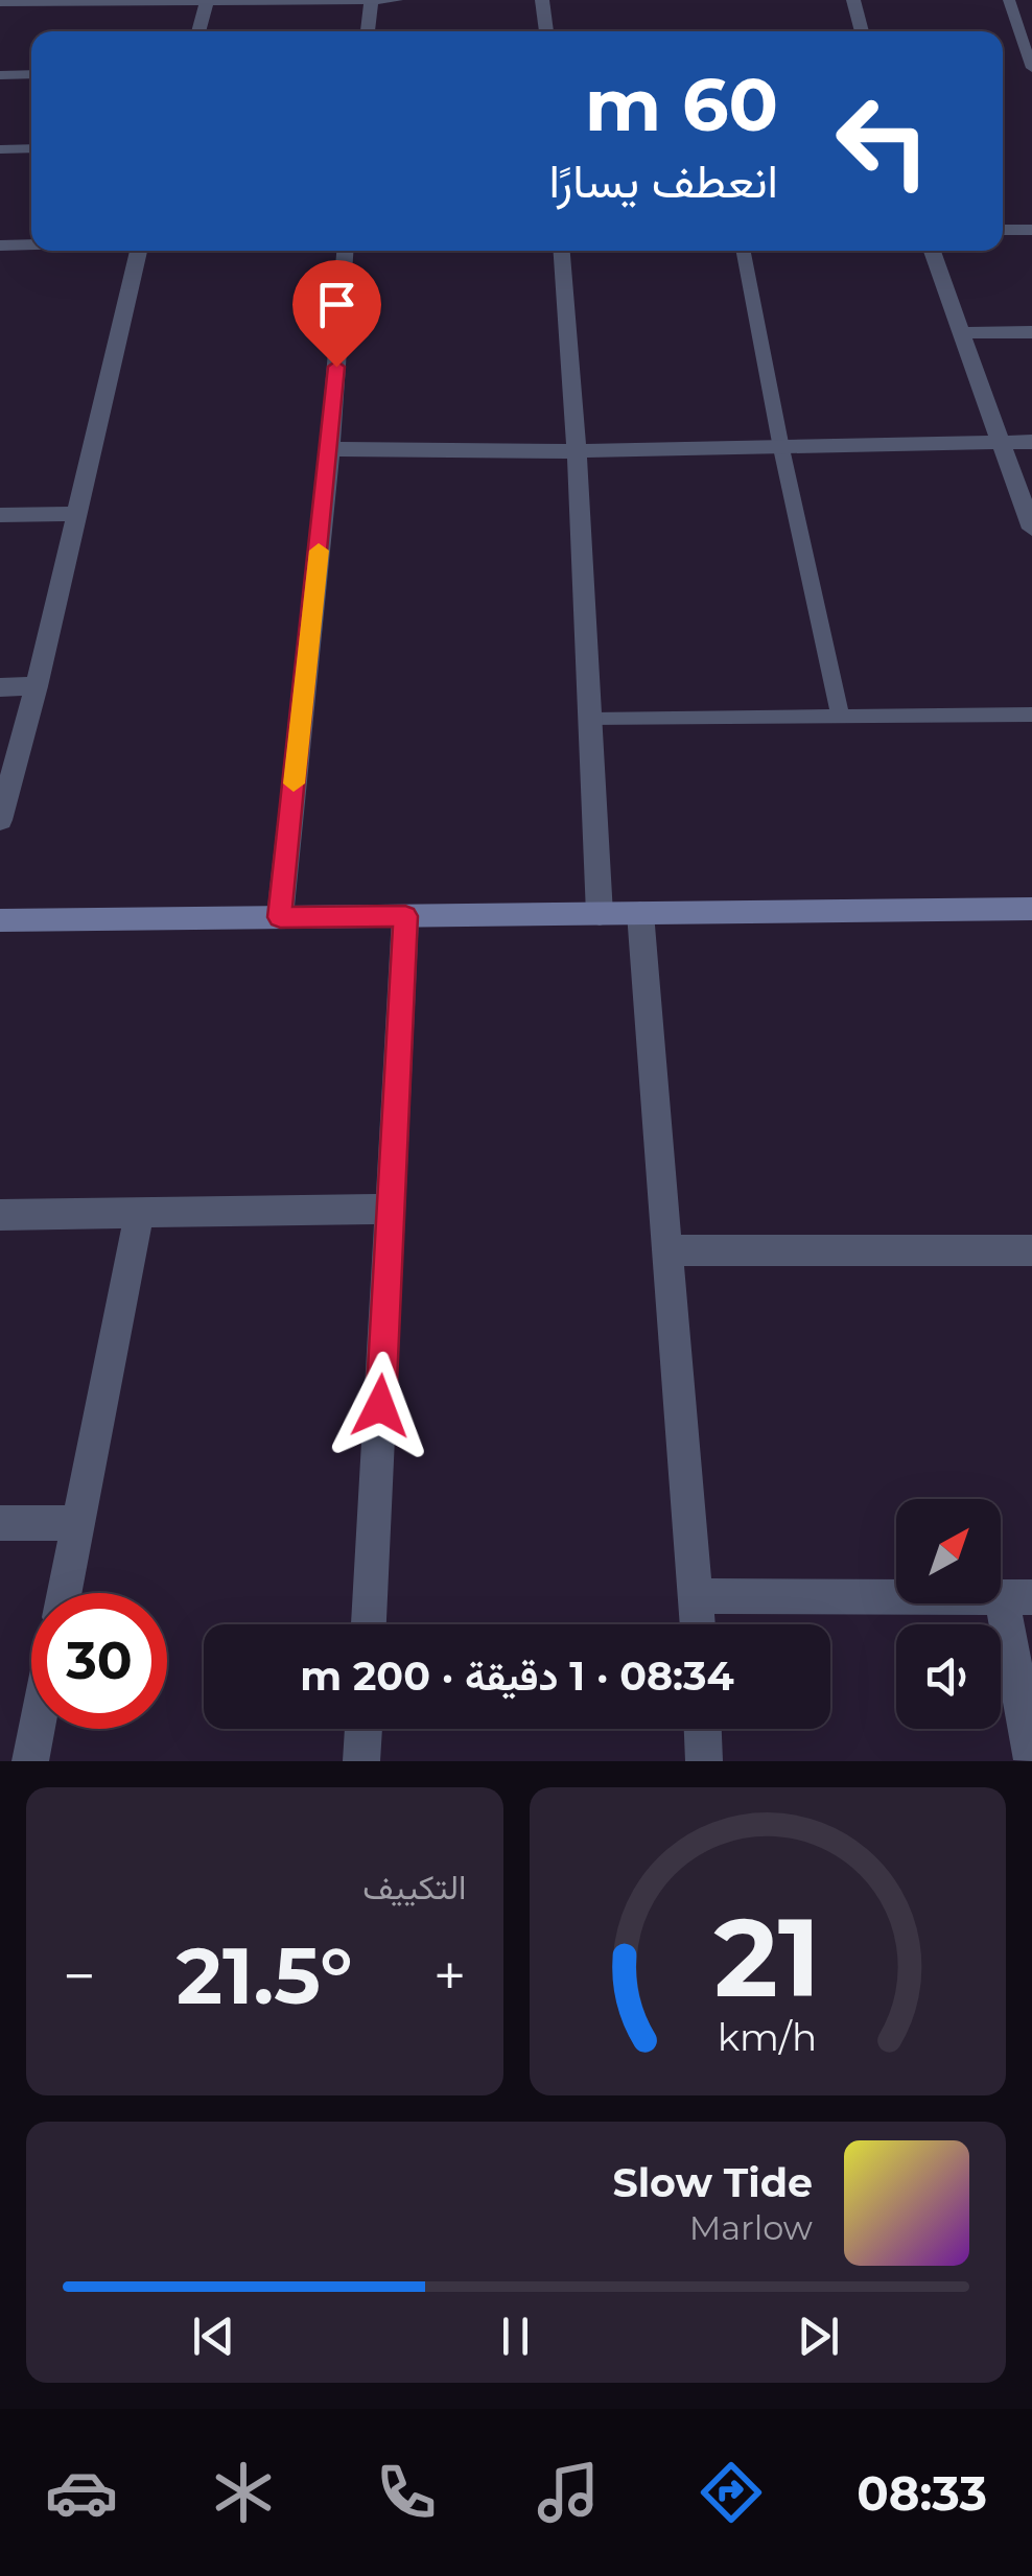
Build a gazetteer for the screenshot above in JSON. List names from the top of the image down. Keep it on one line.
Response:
{"north":"top right","page":{"turn":["60 m","انعطف يسارًا"],"limit":"30","trip":"08:34 · 1 دقيقة · 200 m","tile":"التكييف","heat":["−","21.5°","+"],"song":["Slow Tide","Marlow"],"tabs":"08:33","gauge":["21","km/h"]}}
